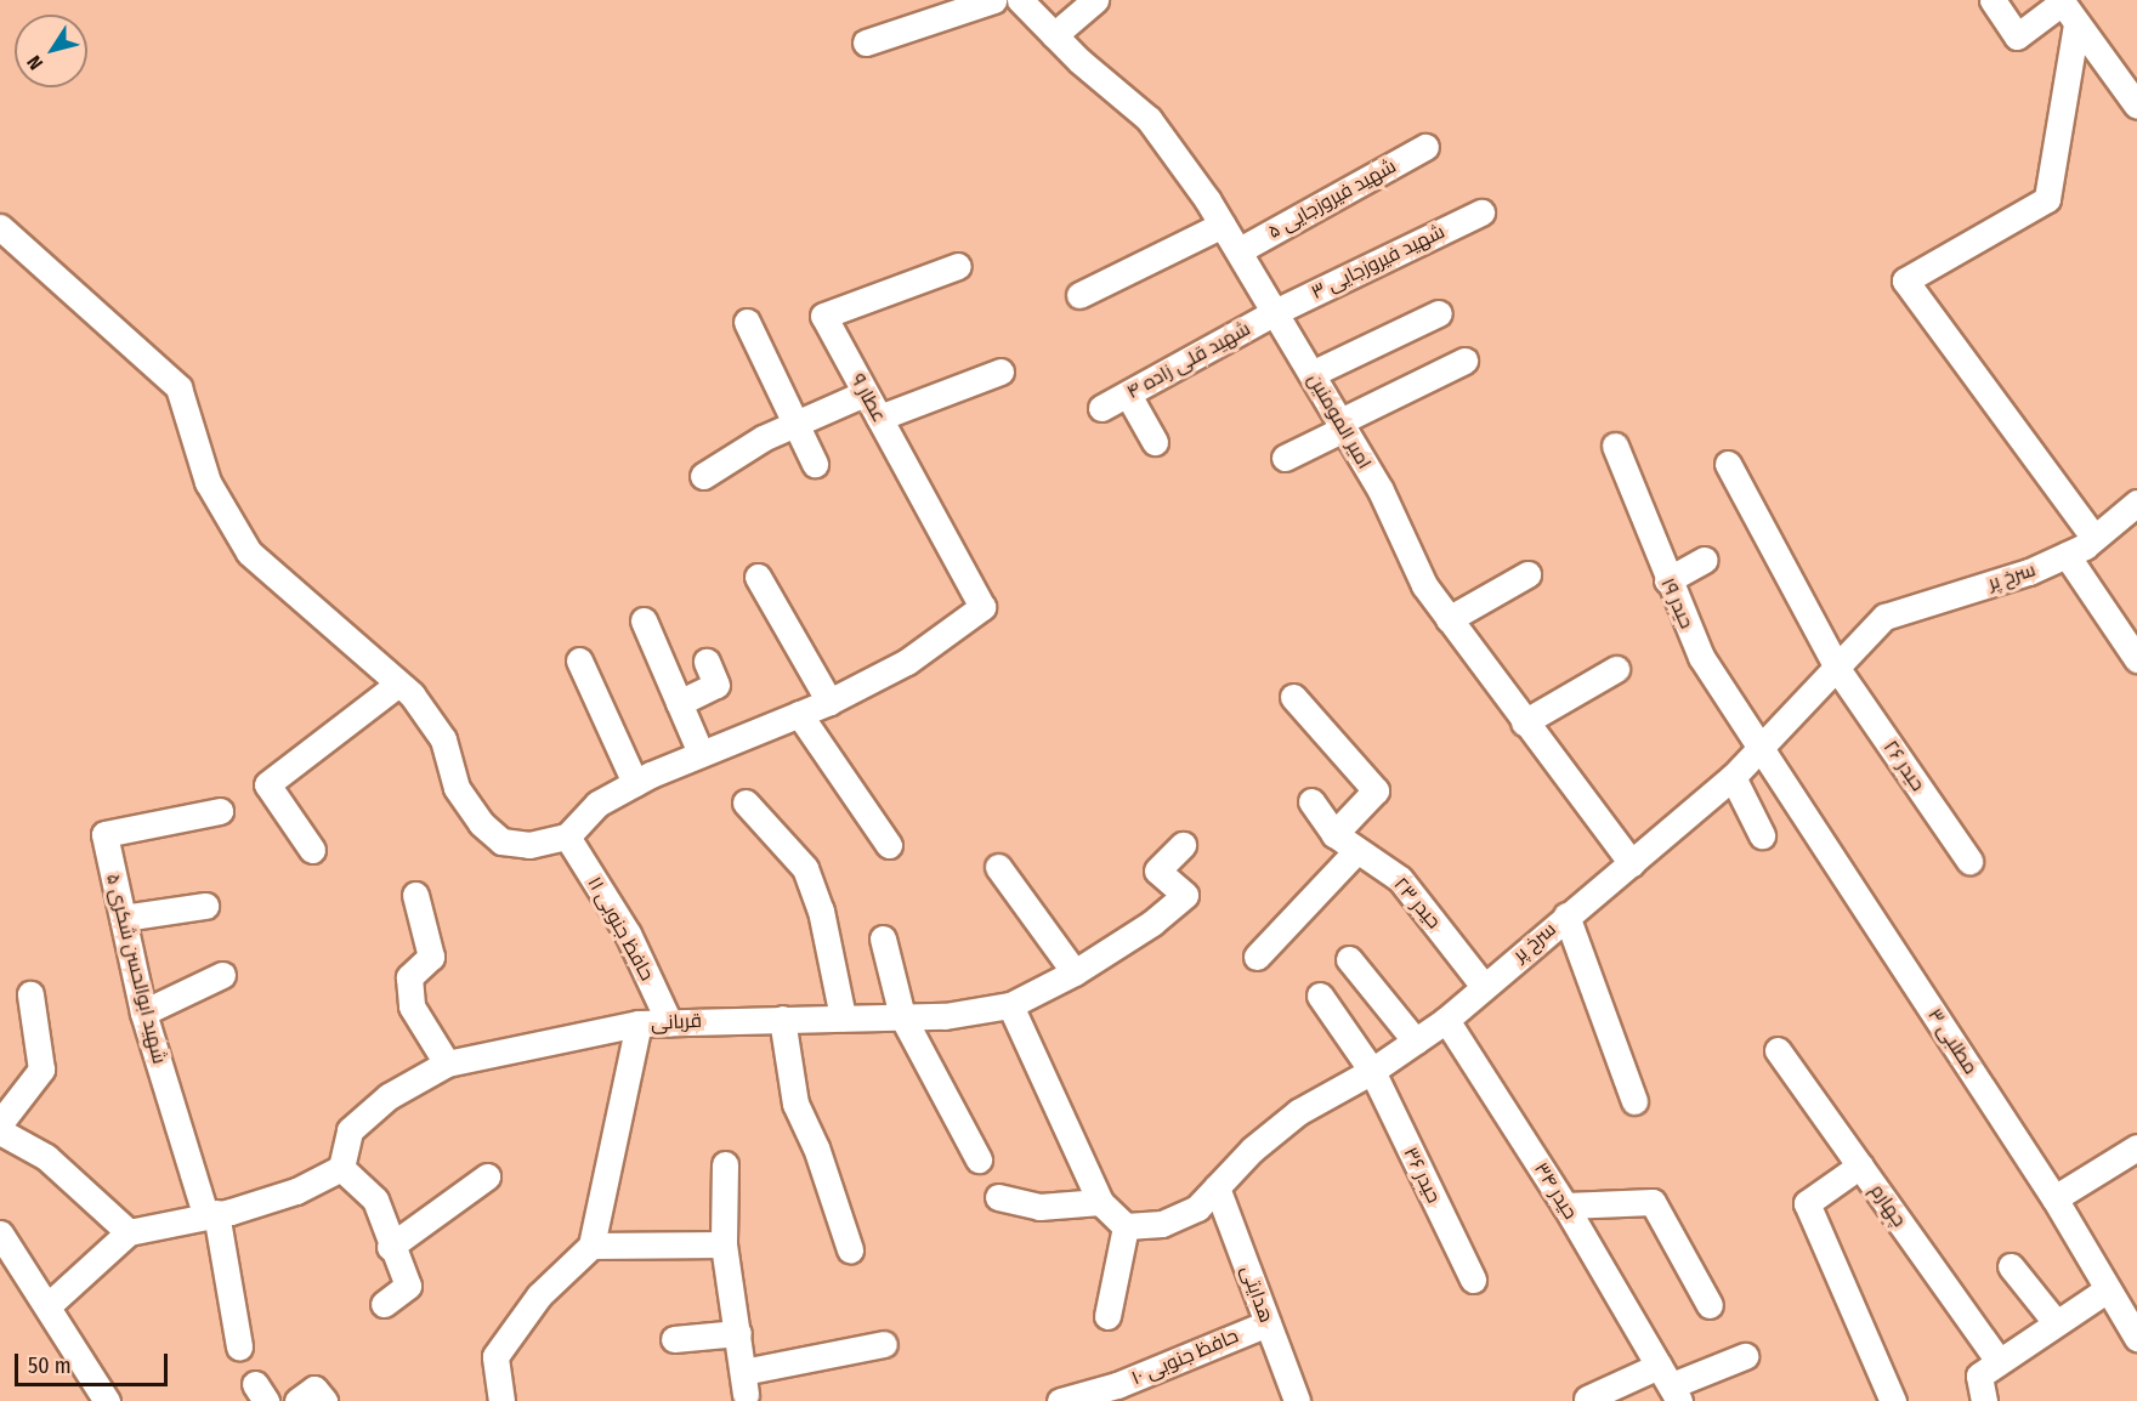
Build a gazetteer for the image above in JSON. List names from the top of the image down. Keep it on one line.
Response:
{"streets":{"street":["شهید فیروزجایی ۵","شهید فیروزجایی ۳","شهید قلی زاده ۴","عطار ۹","امیر المومنین","سرخ پر","حیدر ۱۹","حیدر ۲۶","حیدر ۲۳","حافظ جنوبی ۱۱","شهید ابوالحسن شکری ۵","قربانی","مطلبی ۳","حیدر ۳۶","حیدر ۳۴","چهارم","هدایتی","حافظ جنوبی ۱۰"]},"crossings":[["شهید فیروزجایی ۵","امیر المومنین"],["شهید فیروزجایی ۳","شهید قلی زاده ۴"],["شهید فیروزجایی ۳","امیر المومنین"],["شهید قلی زاده ۴","امیر المومنین"],["امیر المومنین","سرخ پر"],["سرخ پر","حیدر ۱۹"],["سرخ پر","حیدر ۲۶"],["سرخ پر","حیدر ۲۳"],["سرخ پر","مطلبی ۳"],["سرخ پر","حیدر ۳۶"],["سرخ پر","حیدر ۳۴"],["سرخ پر","هدایتی"],["حیدر ۱۹","مطلبی ۳"],["حافظ جنوبی ۱۱","قربانی"],["هدایتی","حافظ جنوبی ۱۰"]],"scale_bar":"50 m","north":"bottom left"}
